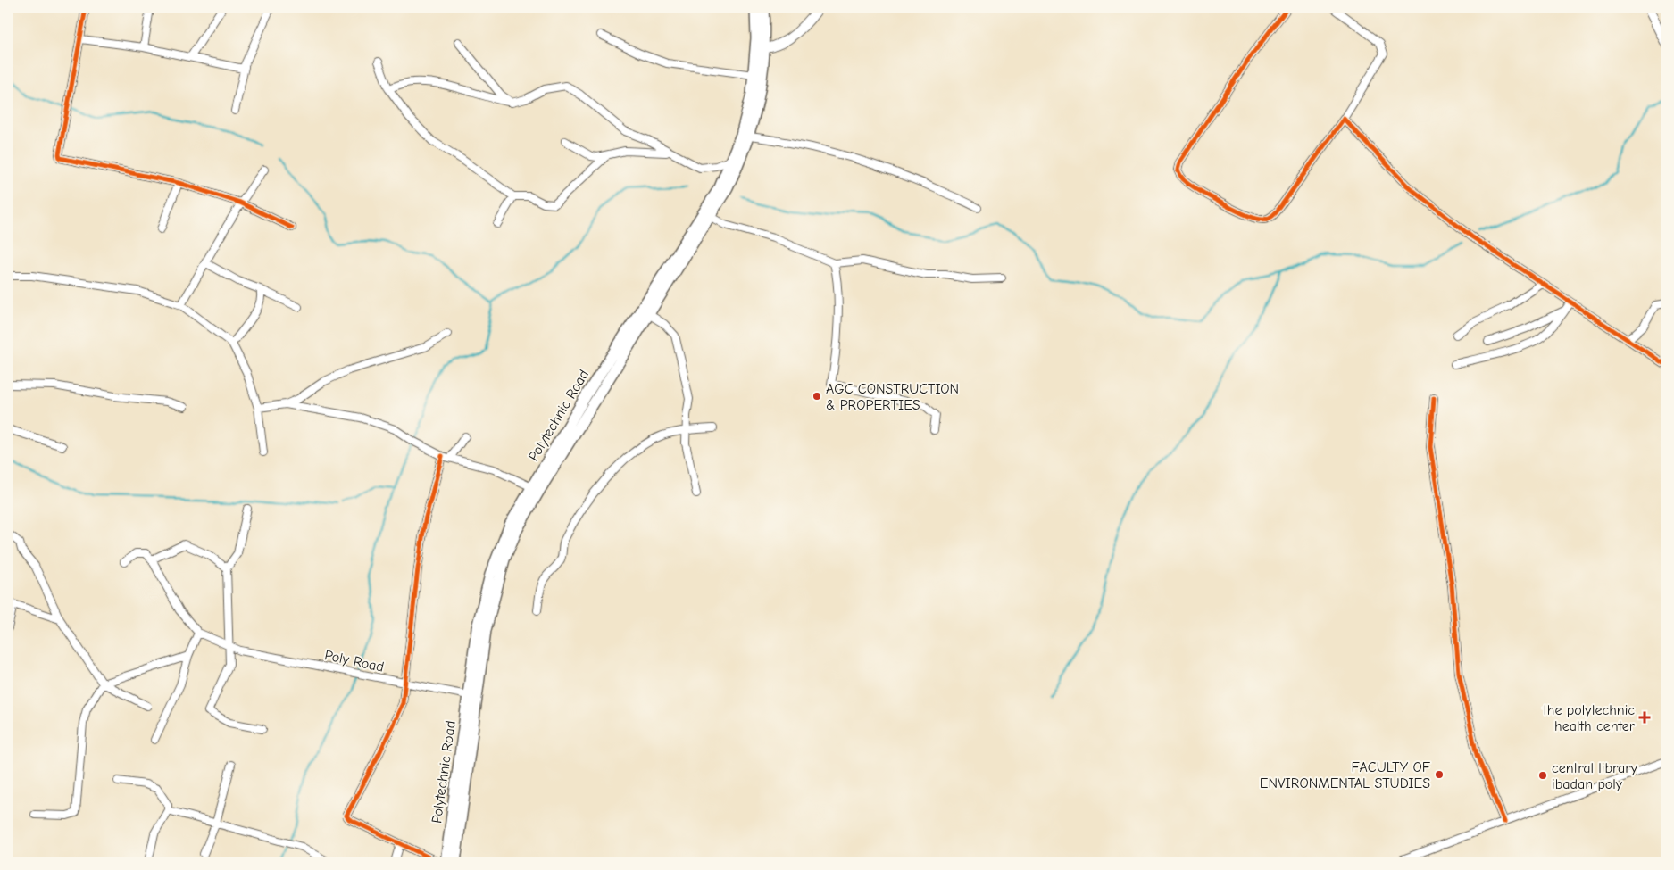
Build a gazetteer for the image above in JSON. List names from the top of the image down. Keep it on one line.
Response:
{"streets":{"main road":["Polytechnic Road"],"street":["Poly Road"]},"crossings":[["Polytechnic Road","Poly Road"]],"places":{"other":["AGC CONSTRUCTION & PROPERTIES","FACULTY OF ENVIRONMENTAL STUDIES","central library ibadan poly"],"health":["the polytechnic health center"]}}
